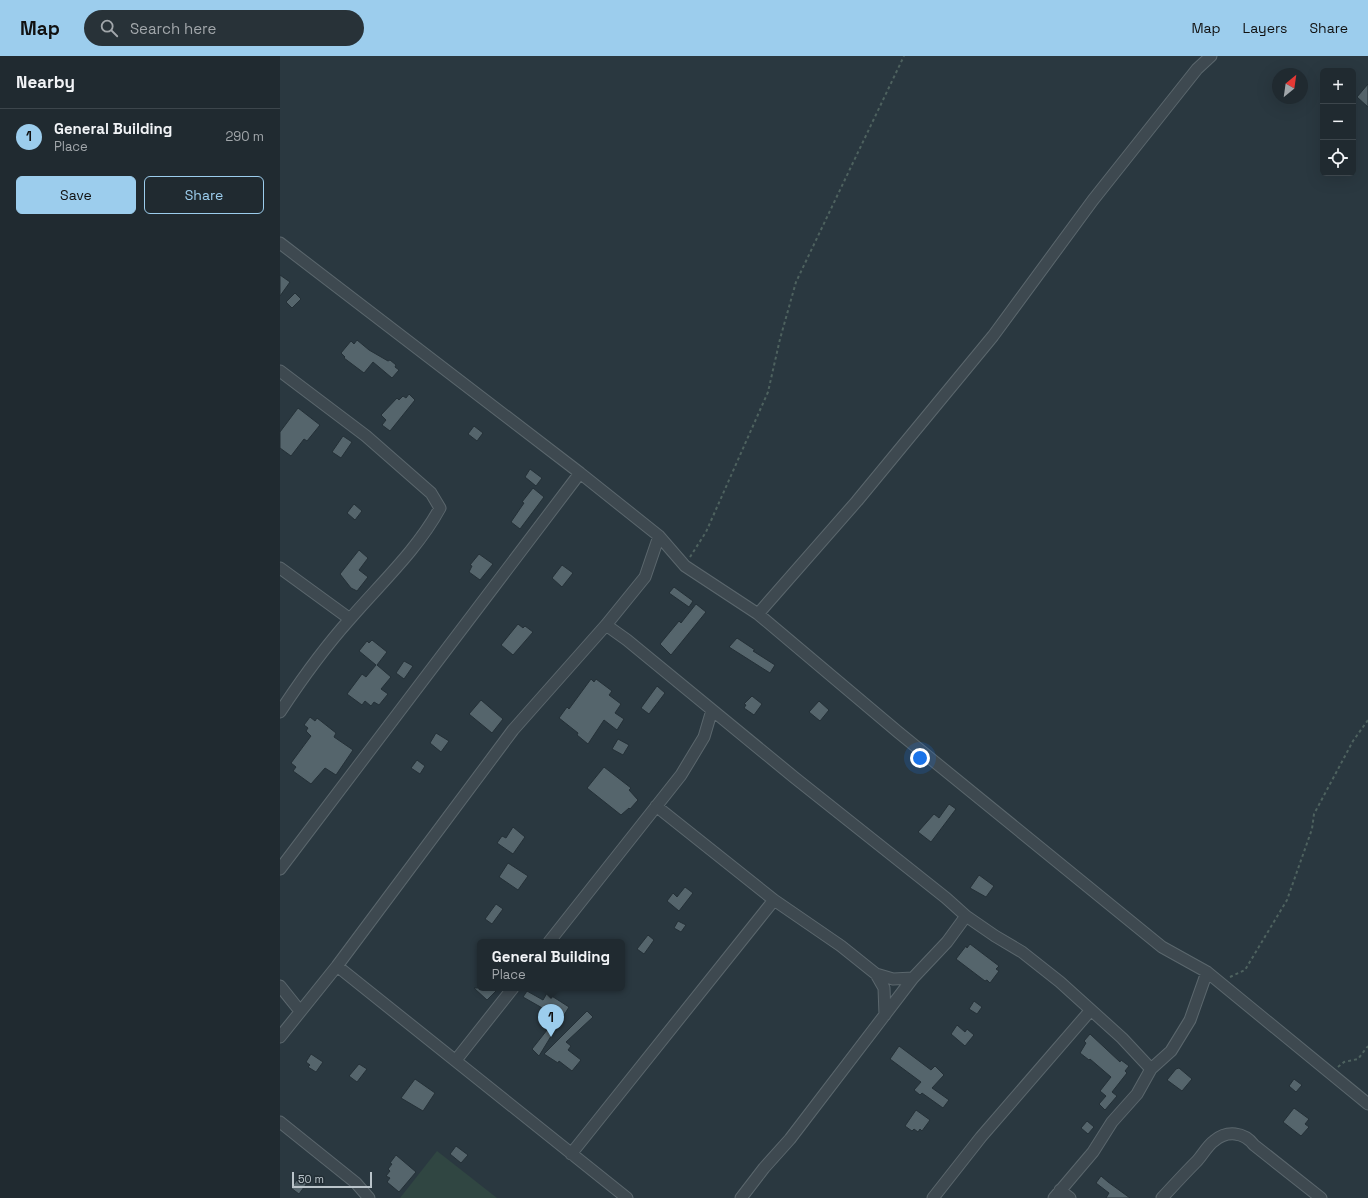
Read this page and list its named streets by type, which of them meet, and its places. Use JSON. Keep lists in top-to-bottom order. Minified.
{"scale_bar":"50 m","north":"top right","page":{"header":"Map","search":"Search here","nav":["Map","Layers","Share"],"heading":"Nearby","map_buttons":["+","−"],"list":[{"mark":"1","name":"General Building","note":"Place","value":"290 m"}],"buttons":["Save","Share"],"popup":["General Building","Place"],"pins":"1","scale":"50 m"}}
